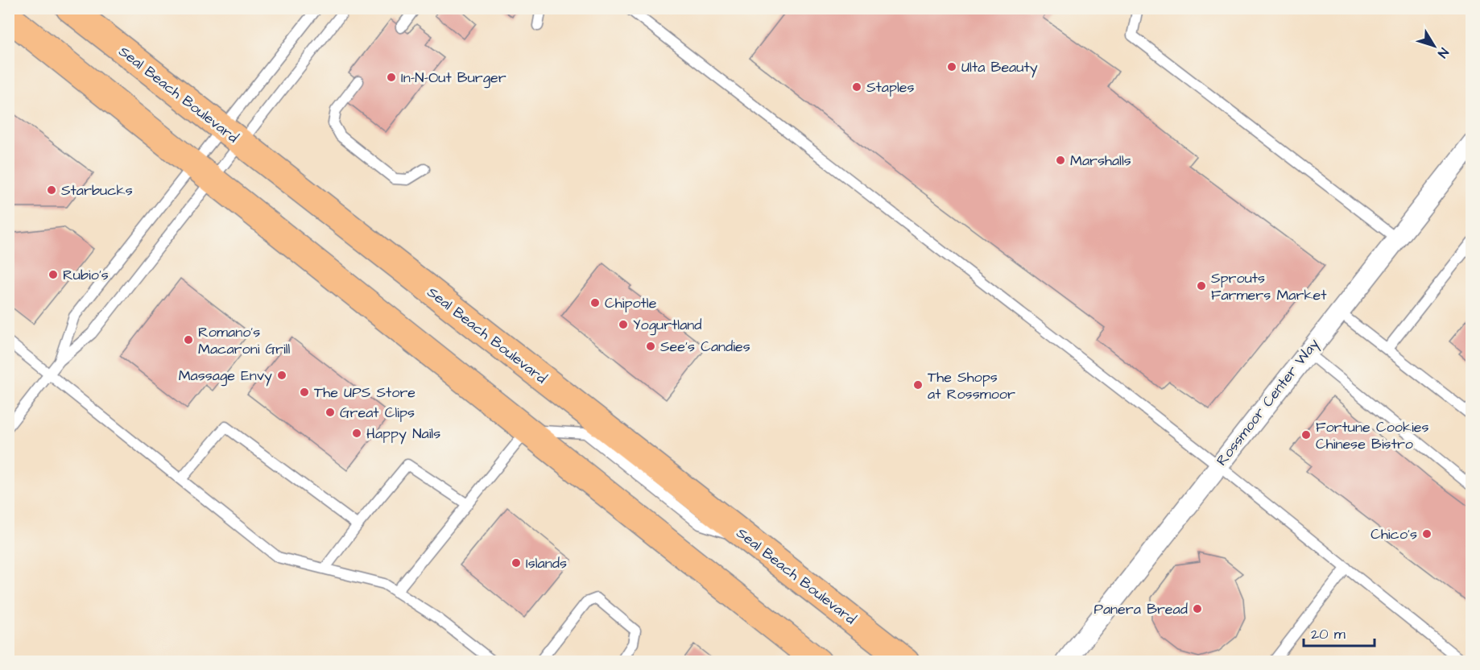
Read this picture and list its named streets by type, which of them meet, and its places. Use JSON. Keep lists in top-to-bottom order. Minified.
{"streets":{"main road":["Seal Beach Boulevard"],"street":["Rossmoor Center Way"]},"places":["Ulta Beauty","In-N-Out Burger","Staples","Marshalls","Starbucks","Rubio's","Sprouts Farmers Market","Chipotle","Yogurtland","Romano's Macaroni Grill","See's Candies","Massage Envy","The Shops at Rossmoor","The UPS Store","Great Clips","Happy Nails","Fortune Cookies Chinese Bistro","Chico's","Islands","Panera Bread"],"scale_bar":"20 m","north":"bottom right"}
